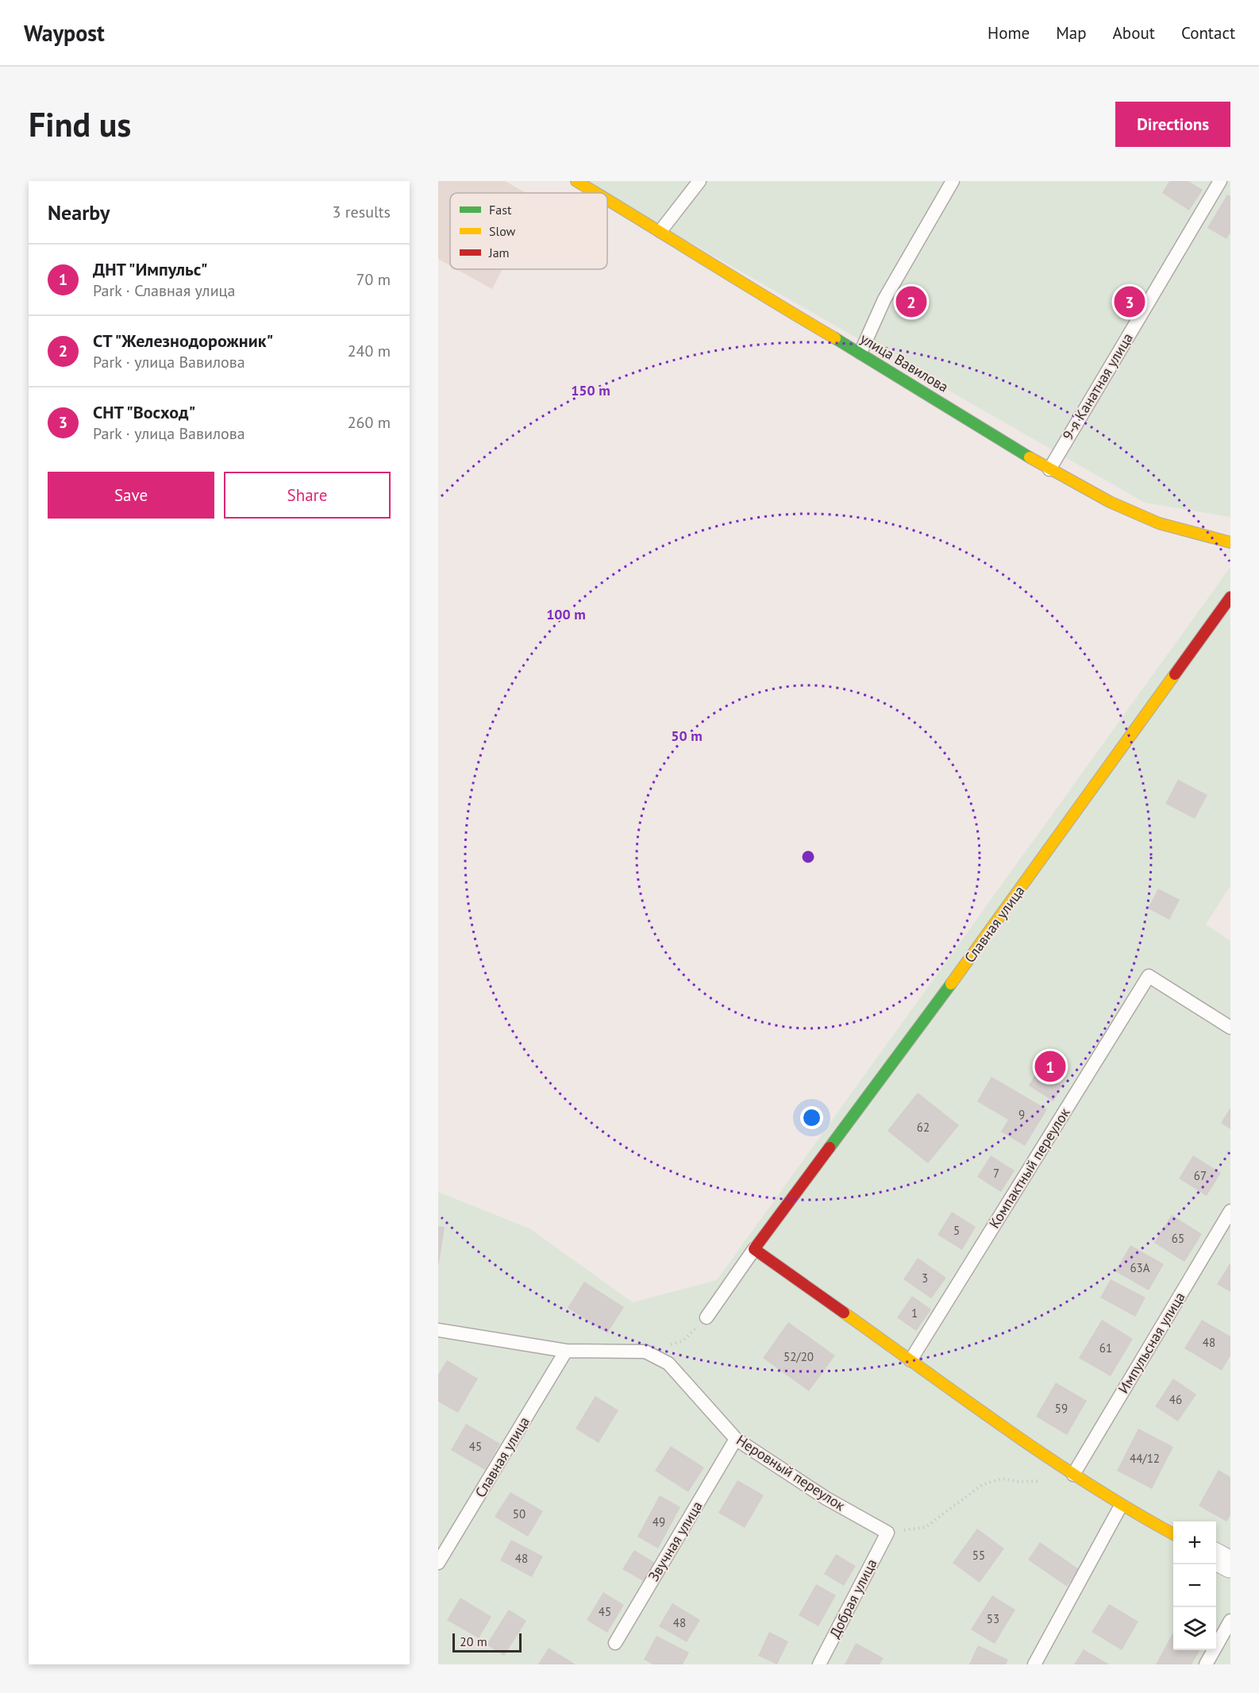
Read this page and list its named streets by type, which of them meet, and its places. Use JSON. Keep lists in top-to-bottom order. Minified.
{"streets":{"street":["улица Вавилова","Славная улица"],"lane":["9-я Канатная улица","Компактный переулок","Импульсная улица","Неровный переулок","Звучная улица","Добрая улица"]},"crossings":[["улица Вавилова","9-я Канатная улица"],["Славная улица","Неровный переулок"],["Неровный переулок","Звучная улица"],["Неровный переулок","Добрая улица"]],"house_numbers":["9","62","7","67","5","65","63А","3","1","48","61","52/20","46","59","45","44/12","50","49","55","48","45","53","48"],"legend":["Fast","Slow","Jam"],"scale_bar":"20 m","page":{"header":"Waypost","nav":["Home","Map","About","Contact"],"buttons":["Directions",["Save","Share"]],"title":"Find us","heading":["Nearby","3 results"],"list":[{"mark":"1","name":"ДНТ \"Импульс\"","note":"Park · Славная улица","value":"70 m"},{"mark":"2","name":"СТ \"Железнодорожник\"","note":"Park · улица Вавилова","value":"240 m"},{"mark":"3","name":"СНТ \"Восход\"","note":"Park · улица Вавилова","value":"260 m"}],"pins":["2","3","1"],"map_buttons":["+","−"],"scale":"20 m"},"rings":["150 m","100 m","50 m"]}
